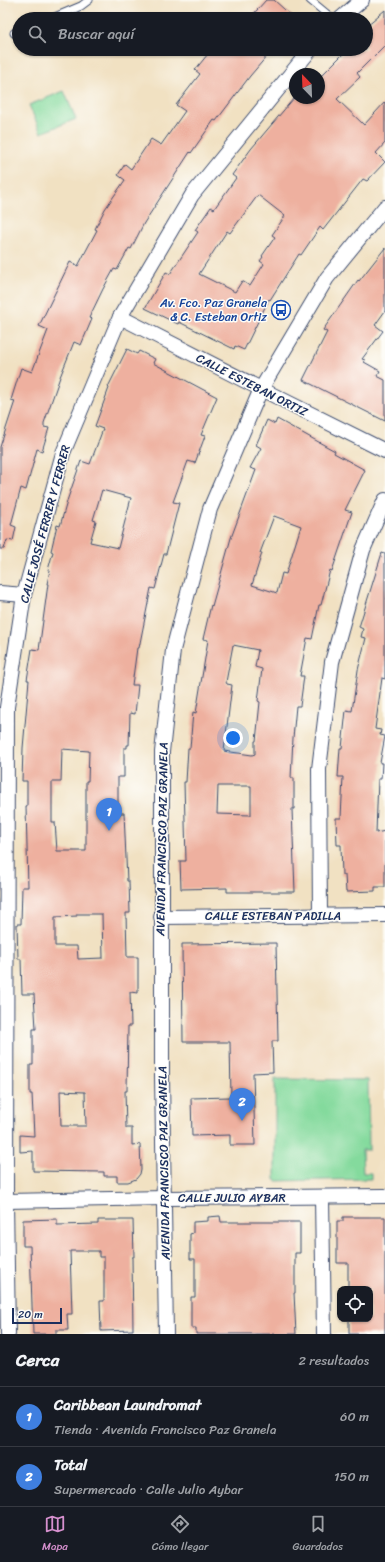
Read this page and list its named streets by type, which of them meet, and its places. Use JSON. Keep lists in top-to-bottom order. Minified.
{"streets":{"street":["CALLE ESTEBAN ORTIZ","CALLE JOSÉ FERRER Y FERRER","AVENIDA FRANCISCO PAZ GRANELA","CALLE ESTEBAN PADILLA","CALLE JULIO AYBAR"]},"crossings":[["CALLE ESTEBAN ORTIZ","CALLE JOSÉ FERRER Y FERRER"],["CALLE ESTEBAN ORTIZ","AVENIDA FRANCISCO PAZ GRANELA"],["CALLE JOSÉ FERRER Y FERRER","CALLE JULIO AYBAR"],["AVENIDA FRANCISCO PAZ GRANELA","CALLE ESTEBAN PADILLA"],["AVENIDA FRANCISCO PAZ GRANELA","CALLE JULIO AYBAR"]],"places":{"bus stop":["Av. Fco. Paz Granela & C. Esteban Ortiz"]},"scale_bar":"20 m","north":"top left","page":{"search":"Buscar aquí","pins":["1","2"],"scale":"20 m","heading":["Cerca","2 resultados"],"list":[{"mark":"1","name":"Caribbean Laundromat","note":"Tienda · Avenida Francisco Paz Granela","value":"60 m"},{"mark":"2","name":"Total","note":"Supermercado · Calle Julio Aybar","value":"150 m"}],"nav":["Mapa","Cómo llegar","Guardados"]}}
